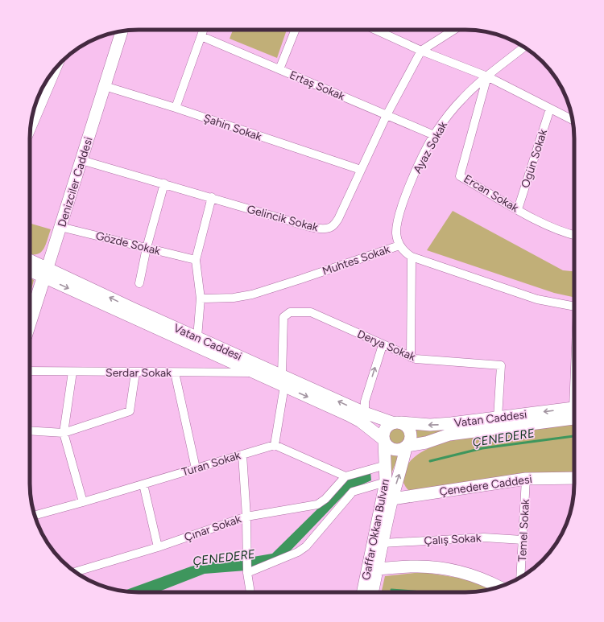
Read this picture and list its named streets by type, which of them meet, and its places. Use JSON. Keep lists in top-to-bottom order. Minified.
{"streets":{"main road":["Denizciler Caddesi","Vatan Caddesi","Çenedere Caddesi","Gaffar Okkan Bulvarı"],"street":["Ertaş Sokak","Şahin Sokak","Ayaz Sokak","Ogün Sokak","Ercan Sokak","Gelincik Sokak","Gözde Sokak","Muhtes Sokak","Derya Sokak","Serdar Sokak","Turan Sokak","Çınar Sokak","Temel Sokak","Çalış Sokak"]},"crossings":[["Ertaş Sokak","Ayaz Sokak"],["Ertaş Sokak","Gelincik Sokak"],["Şahin Sokak","Denizciler Caddesi"],["Şahin Sokak","Gelincik Sokak"],["Ayaz Sokak","Ercan Sokak"],["Ayaz Sokak","Muhtes Sokak"],["Ogün Sokak","Ercan Sokak"],["Denizciler Caddesi","Gelincik Sokak"],["Denizciler Caddesi","Gözde Sokak"],["Denizciler Caddesi","Vatan Caddesi"],["Vatan Caddesi","Derya Sokak"],["Vatan Caddesi","Serdar Sokak"],["Vatan Caddesi","Gaffar Okkan Bulvarı"],["Çenedere Caddesi","Gaffar Okkan Bulvarı"],["Çenedere Caddesi","Temel Sokak"],["Gaffar Okkan Bulvarı","Çalış Sokak"],["Temel Sokak","Çalış Sokak"]],"water":["ÇENEDERE"]}
